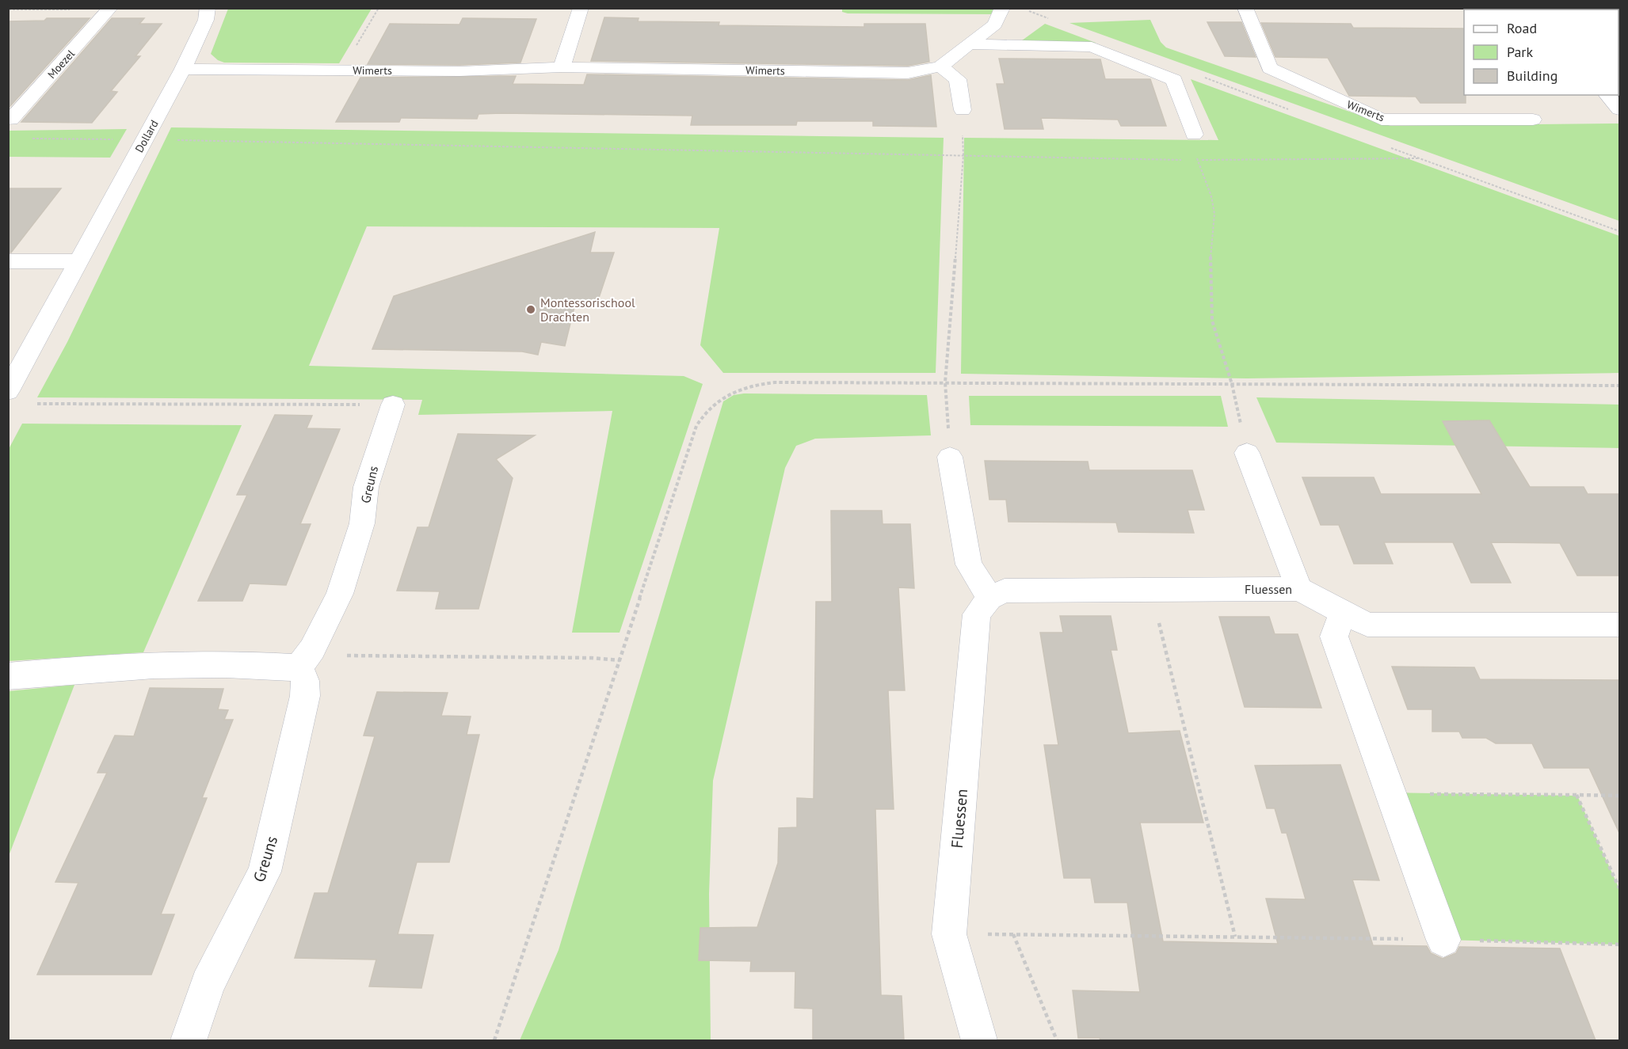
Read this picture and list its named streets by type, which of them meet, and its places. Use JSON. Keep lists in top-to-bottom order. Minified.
{"streets":{"street":["Moezel","Wimerts","Dollard","Greuns","Fluessen"]},"crossings":[["Wimerts","Dollard"]],"places":["Montessorischool Drachten"],"legend":["Road","Park","Building"]}
